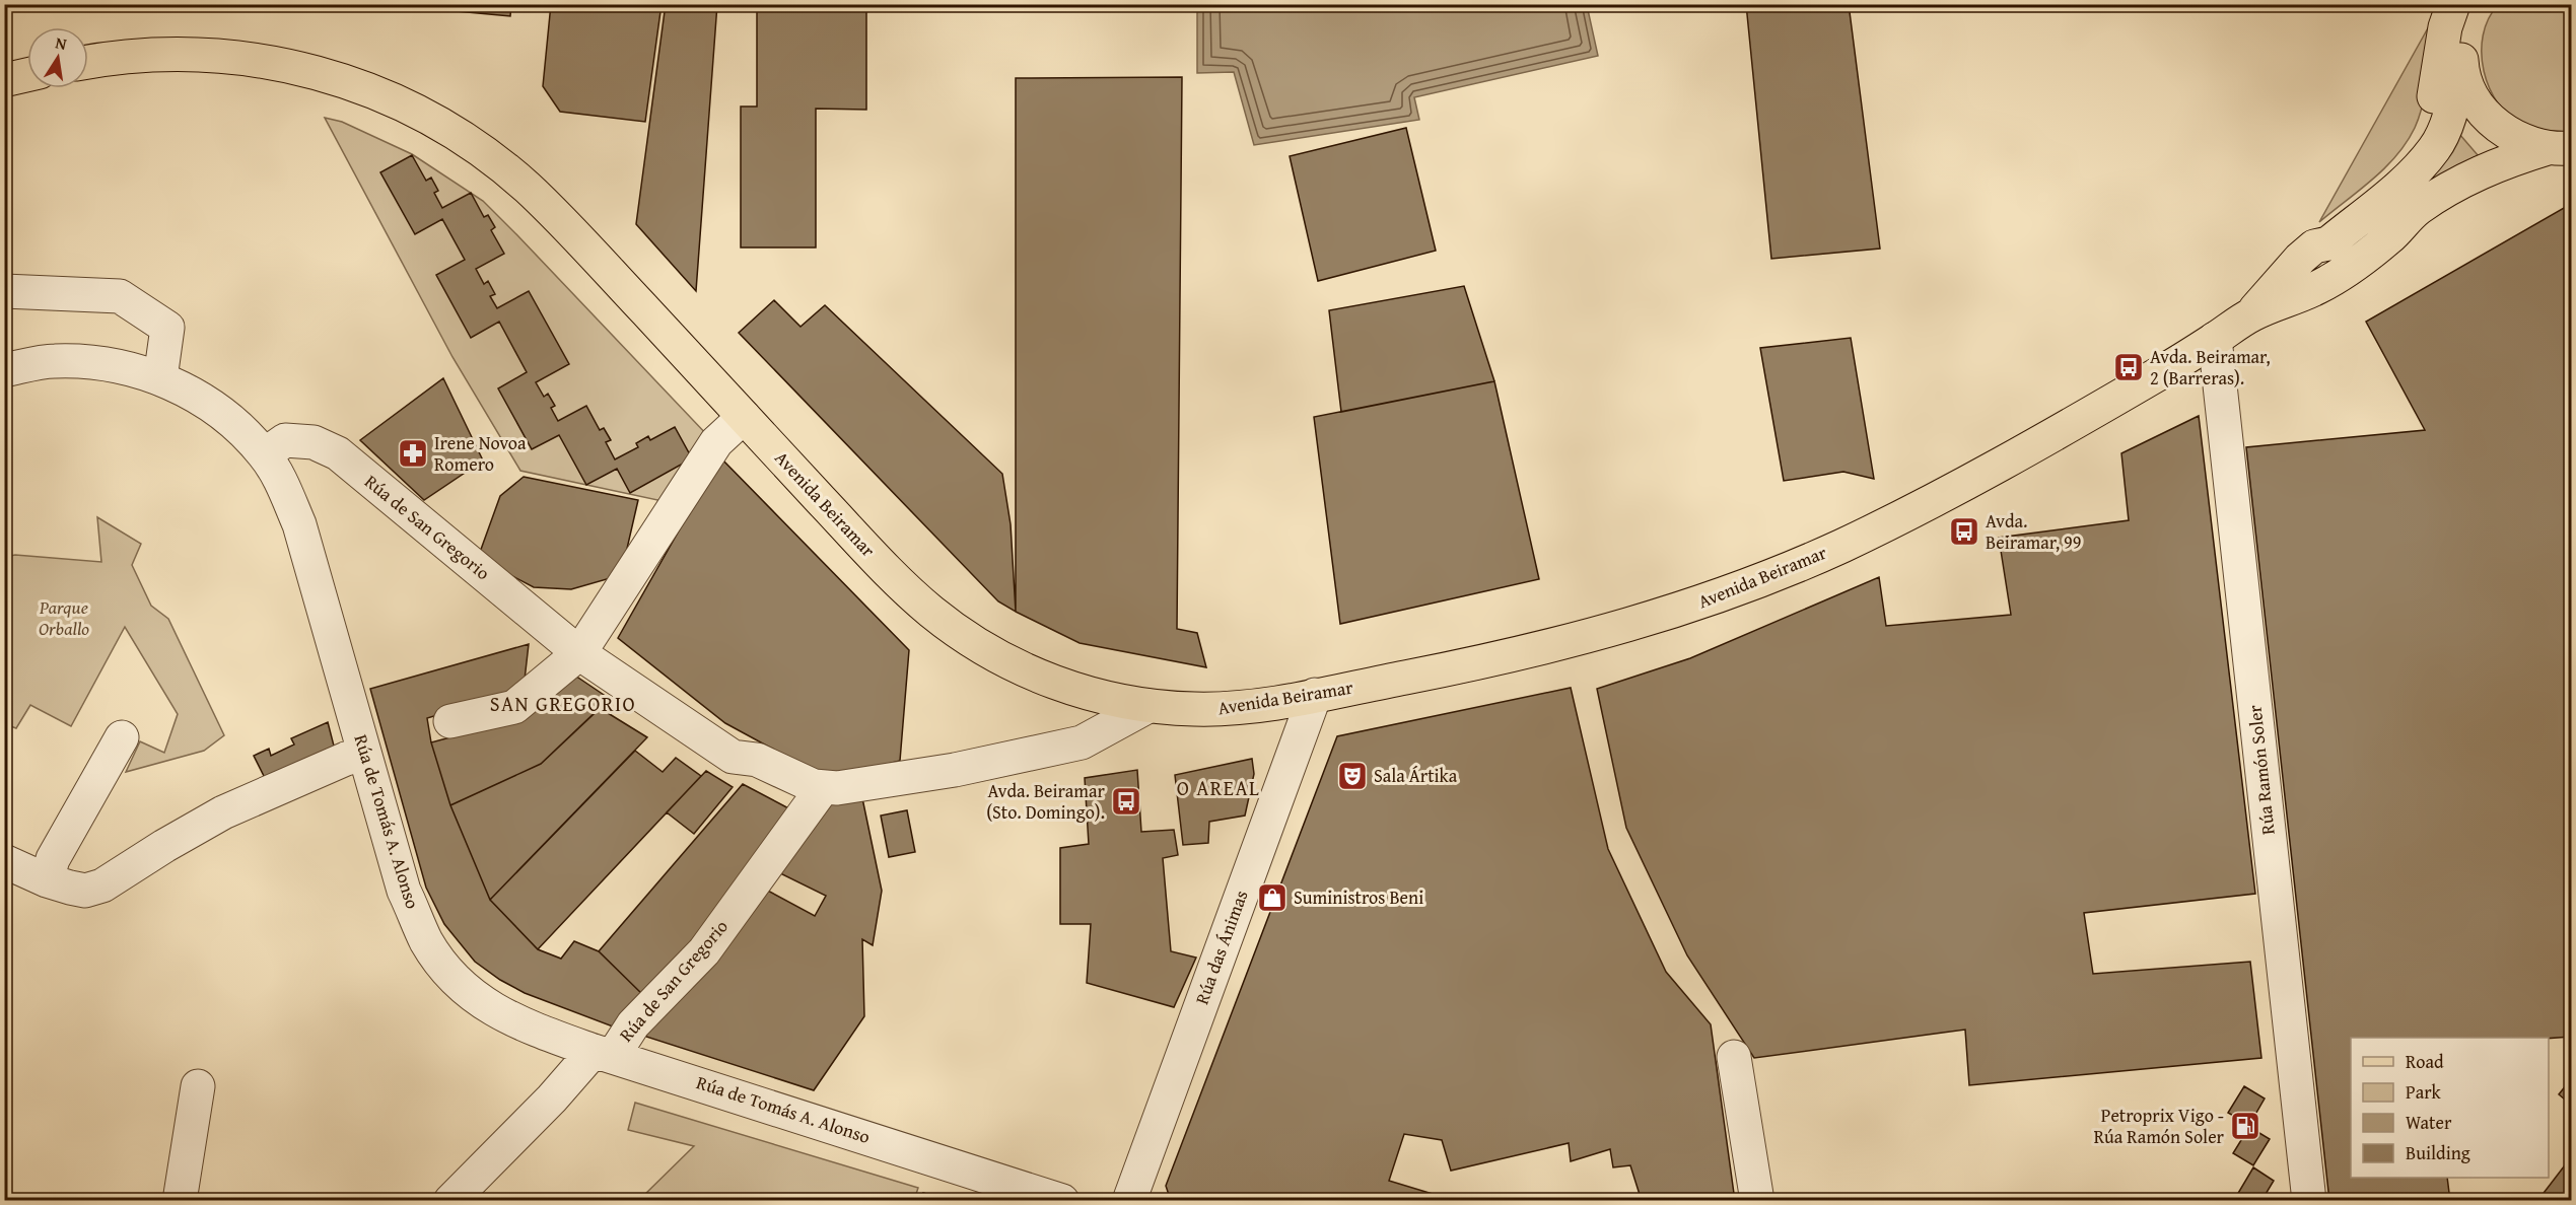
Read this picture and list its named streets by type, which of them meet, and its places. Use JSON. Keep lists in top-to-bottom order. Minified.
{"streets":{"main road":["Avenida Beiramar"],"street":["Rúa de San Gregorio","Rúa Ramón Soler","Rúa de Tomás A. Alonso","Rúa das Ánimas"]},"crossings":[["Avenida Beiramar","Rúa de San Gregorio"],["Avenida Beiramar","Rúa Ramón Soler"],["Avenida Beiramar","Rúa das Ánimas"],["Rúa de San Gregorio","Rúa de Tomás A. Alonso"]],"districts":["SAN GREGORIO","O AREAL"],"parks":["Parque Orballo"],"places":{"bus stop":["Avda. Beiramar, 2 (Barreras).","Avda. Beiramar, 99","Avda. Beiramar (Sto. Domingo)."],"pharmacy":["Irene Novoa Romero"],"theatre":["Sala Ártika"],"shop":["Suministros Beni"],"fuel station":["Petroprix Vigo - Rúa Ramón Soler"]},"legend":["Road","Park","Water","Building"],"north":"top"}
